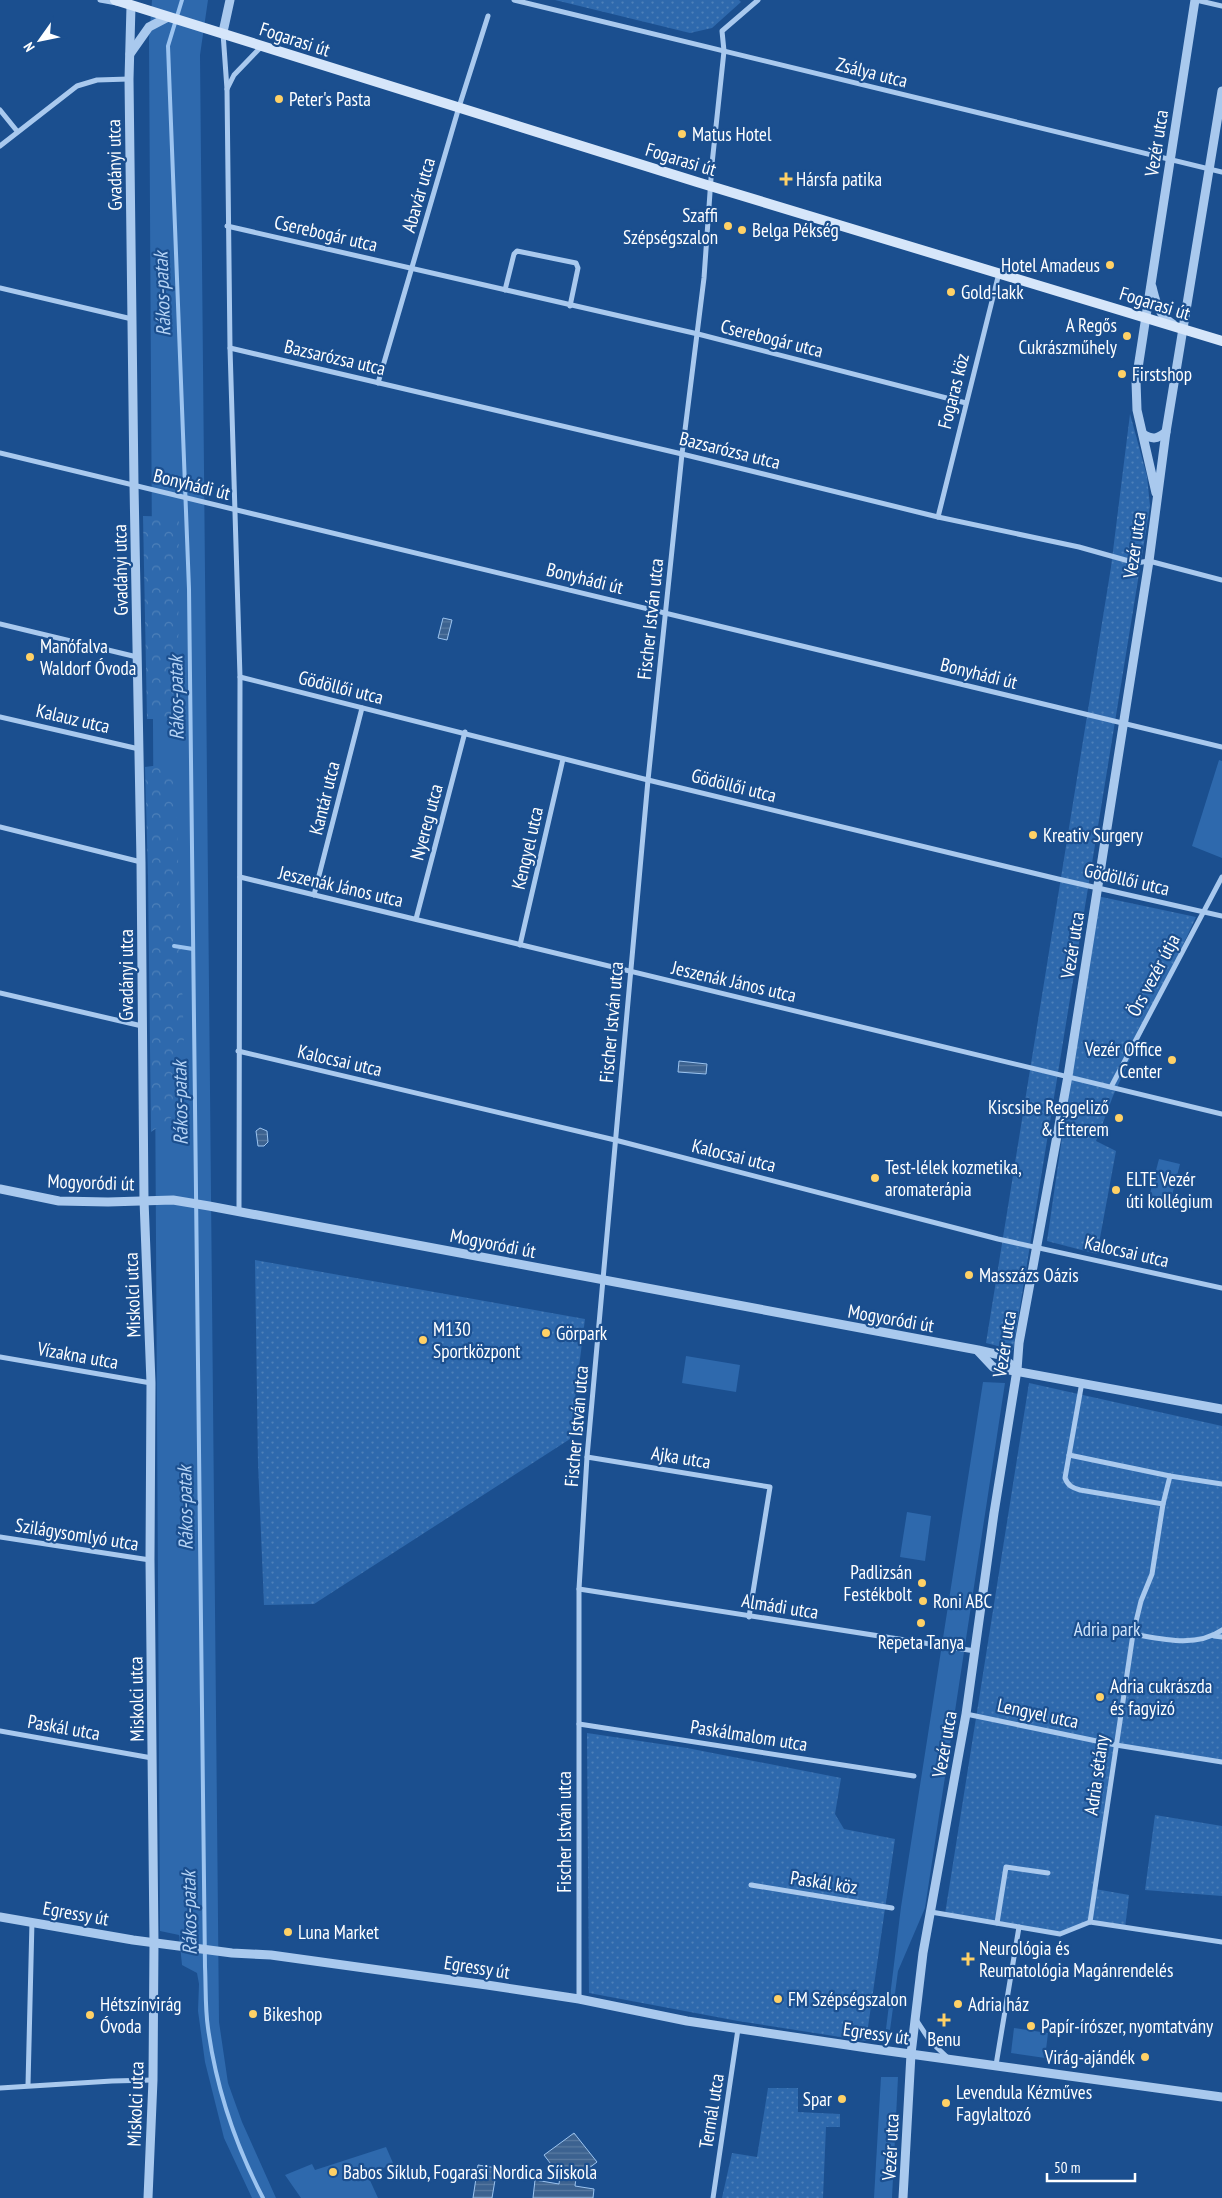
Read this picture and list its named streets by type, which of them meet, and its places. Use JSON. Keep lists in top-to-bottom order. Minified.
{"streets":{"main road":["Fogarasi út"],"street":["Zsálya utca","Vezér utca","Gvadányi utca","Abavár utca","Cserebogár utca","Bazsarózsa utca","Fogaras köz","Bonyhádi út","Fischer István utca","Gödöllői utca","Kalauz utca","Kantár utca","Nyereg utca","Kengyel utca","Jeszenák János utca","Örs vezér útja","Kalocsai utca","Mogyoródi út","Miskolci utca","Vízakna utca","Ajka utca","Szilágysomlyó utca","Almádi utca","Lengyel utca","Paskál utca","Paskálmalom utca","Adria sétány","Paskál köz","Egressy út","Termál utca"]},"crossings":[["Fogarasi út","Vezér utca"],["Fogarasi út","Gvadányi utca"],["Fogarasi út","Abavár utca"],["Fogarasi út","Fogaras köz"],["Fogarasi út","Fischer István utca"],["Zsálya utca","Vezér utca"],["Zsálya utca","Fischer István utca"],["Vezér utca","Bazsarózsa utca"],["Vezér utca","Bonyhádi út"],["Vezér utca","Gödöllői utca"],["Vezér utca","Jeszenák János utca"],["Vezér utca","Kalocsai utca"],["Vezér utca","Mogyoródi út"],["Vezér utca","Almádi utca"],["Vezér utca","Lengyel utca"],["Vezér utca","Egressy út"],["Gvadányi utca","Bonyhádi út"],["Gvadányi utca","Kalauz utca"],["Gvadányi utca","Mogyoródi út"],["Gvadányi utca","Miskolci utca"],["Abavár utca","Cserebogár utca"],["Abavár utca","Bazsarózsa utca"],["Cserebogár utca","Fogaras köz"],["Cserebogár utca","Fischer István utca"],["Bazsarózsa utca","Fogaras köz"],["Bazsarózsa utca","Fischer István utca"],["Bonyhádi út","Fischer István utca"],["Fischer István utca","Gödöllői utca"],["Fischer István utca","Jeszenák János utca"],["Fischer István utca","Kalocsai utca"],["Fischer István utca","Mogyoródi út"],["Fischer István utca","Ajka utca"],["Fischer István utca","Almádi utca"],["Fischer István utca","Paskálmalom utca"],["Fischer István utca","Egressy út"],["Gödöllői utca","Kantár utca"],["Gödöllői utca","Nyereg utca"],["Gödöllői utca","Kengyel utca"],["Gödöllői utca","Örs vezér útja"],["Kantár utca","Jeszenák János utca"],["Nyereg utca","Jeszenák János utca"],["Kengyel utca","Jeszenák János utca"],["Jeszenák János utca","Örs vezér útja"],["Mogyoródi út","Miskolci utca"],["Miskolci utca","Vízakna utca"],["Miskolci utca","Szilágysomlyó utca"],["Miskolci utca","Paskál utca"],["Miskolci utca","Egressy út"],["Ajka utca","Almádi utca"],["Lengyel utca","Adria sétány"],["Egressy út","Termál utca"]],"water":["Rákos-patak"],"parks":["Adria park"],"places":{"other":["Peter's Pasta","Matus Hotel","Szaffi Szépségszalon","Belga Pékség","Hotel Amadeus","Gold-lakk","A Regős Cukrászműhely","Firstshop","Manófalva Waldorf Óvoda","Kreativ Surgery","Vezér Office Center","Kiscsibe Reggeliző & Étterem","Test-lélek kozmetika, aromaterápia","ELTE Vezér úti kollégium","Masszázs Oázis","Görpark","M130 Sportközpont","Padlizsán Festékbolt","Roni ABC","Repeta Tanya","Adria cukrászda és fagyizó","Luna Market","FM Szépségszalon","Adria ház","Bikeshop","Hétszínvirág Óvoda","Papír-írószer, nyomtatvány","Virág-ajándék","Spar","Levendula Kézműves Fagylaltozó","Babos Síklub, Fogarasi Nordica Síiskola"],"health":["Hársfa patika","Neurológia és Reumatológia Magánrendelés","Benu"]},"scale_bar":"50 m","north":"bottom left"}
